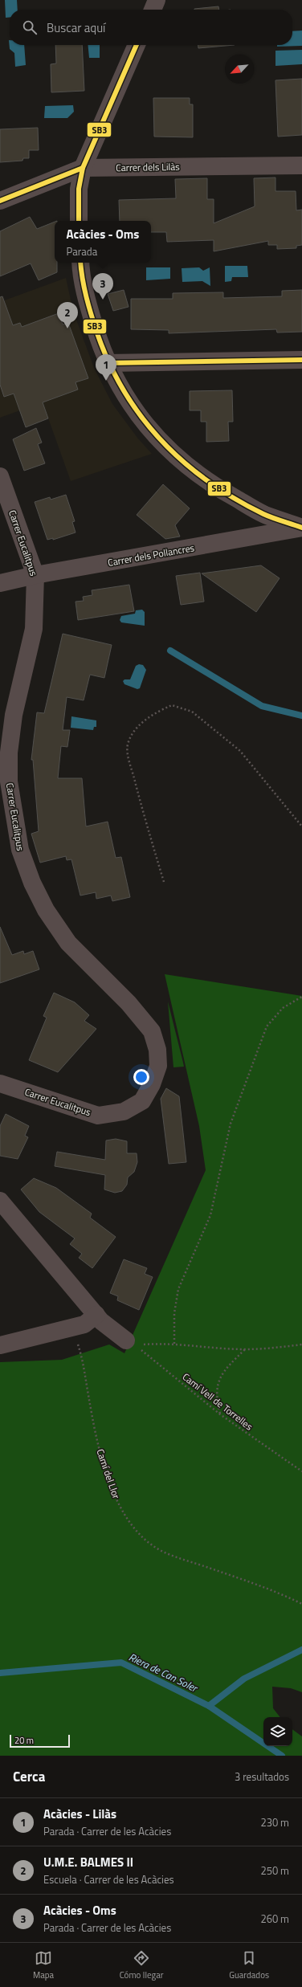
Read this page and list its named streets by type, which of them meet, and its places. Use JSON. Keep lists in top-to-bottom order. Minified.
{"streets":{"street":["Carrer dels Lilàs","Carrer Eucalitpus","Carrer dels Pollancres"],"path":["Camí Vell de Torrelles","Camí del Llor"]},"crossings":[["Carrer Eucalitpus","Carrer dels Pollancres"]],"water":["Riera de Can Soler"],"lines":["transit line SB3"],"scale_bar":"20 m","north":"bottom left","page":{"search":"Buscar aquí","popup":["Acàcies - Oms","Parada"],"pins":["3","2","1"],"scale":"20 m","heading":["Cerca","3 resultados"],"list":[{"mark":"1","name":"Acàcies - Lilàs","note":"Parada · Carrer de les Acàcies","value":"230 m"},{"mark":"2","name":"U.M.E. BALMES II","note":"Escuela · Carrer de les Acàcies","value":"250 m"},{"mark":"3","name":"Acàcies - Oms","note":"Parada · Carrer de les Acàcies","value":"260 m"}],"nav":["Mapa","Cómo llegar","Guardados"]}}
